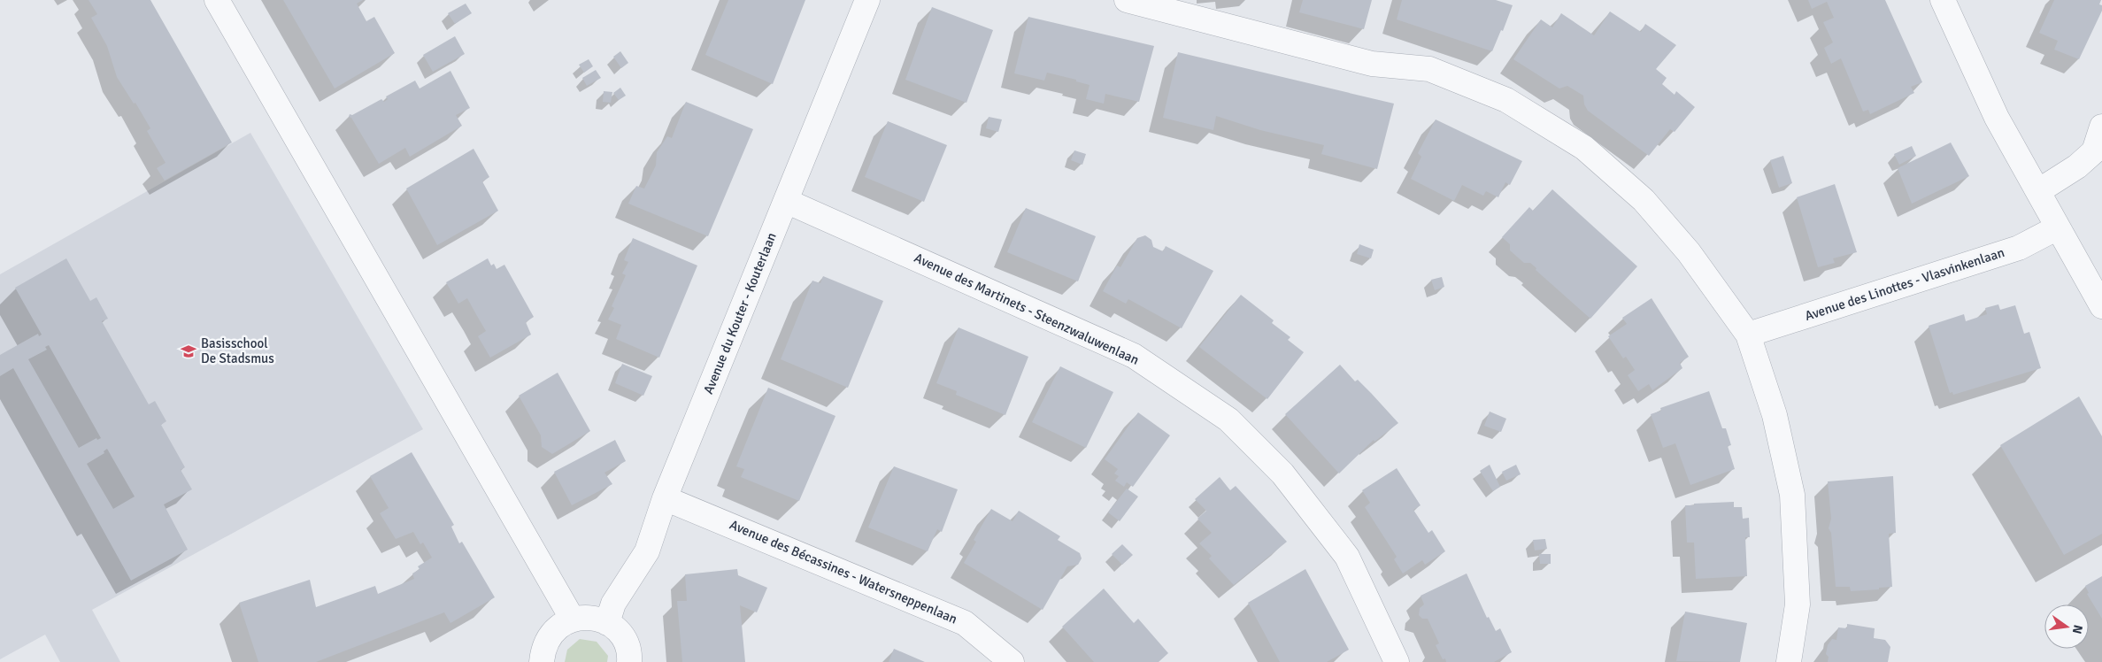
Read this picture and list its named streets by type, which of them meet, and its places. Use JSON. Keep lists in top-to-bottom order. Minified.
{"streets":{"street":["Avenue des Linottes - Vlasvinkenlaan","Avenue des Martinets - Steenzwaluwenlaan","Avenue du Kouter - Kouterlaan","Avenue des Bécassines - Watersneppenlaan"]},"crossings":[["Avenue des Martinets - Steenzwaluwenlaan","Avenue du Kouter - Kouterlaan"],["Avenue du Kouter - Kouterlaan","Avenue des Bécassines - Watersneppenlaan"]],"places":{"school or university":["Basisschool De Stadsmus"]},"north":"right"}
